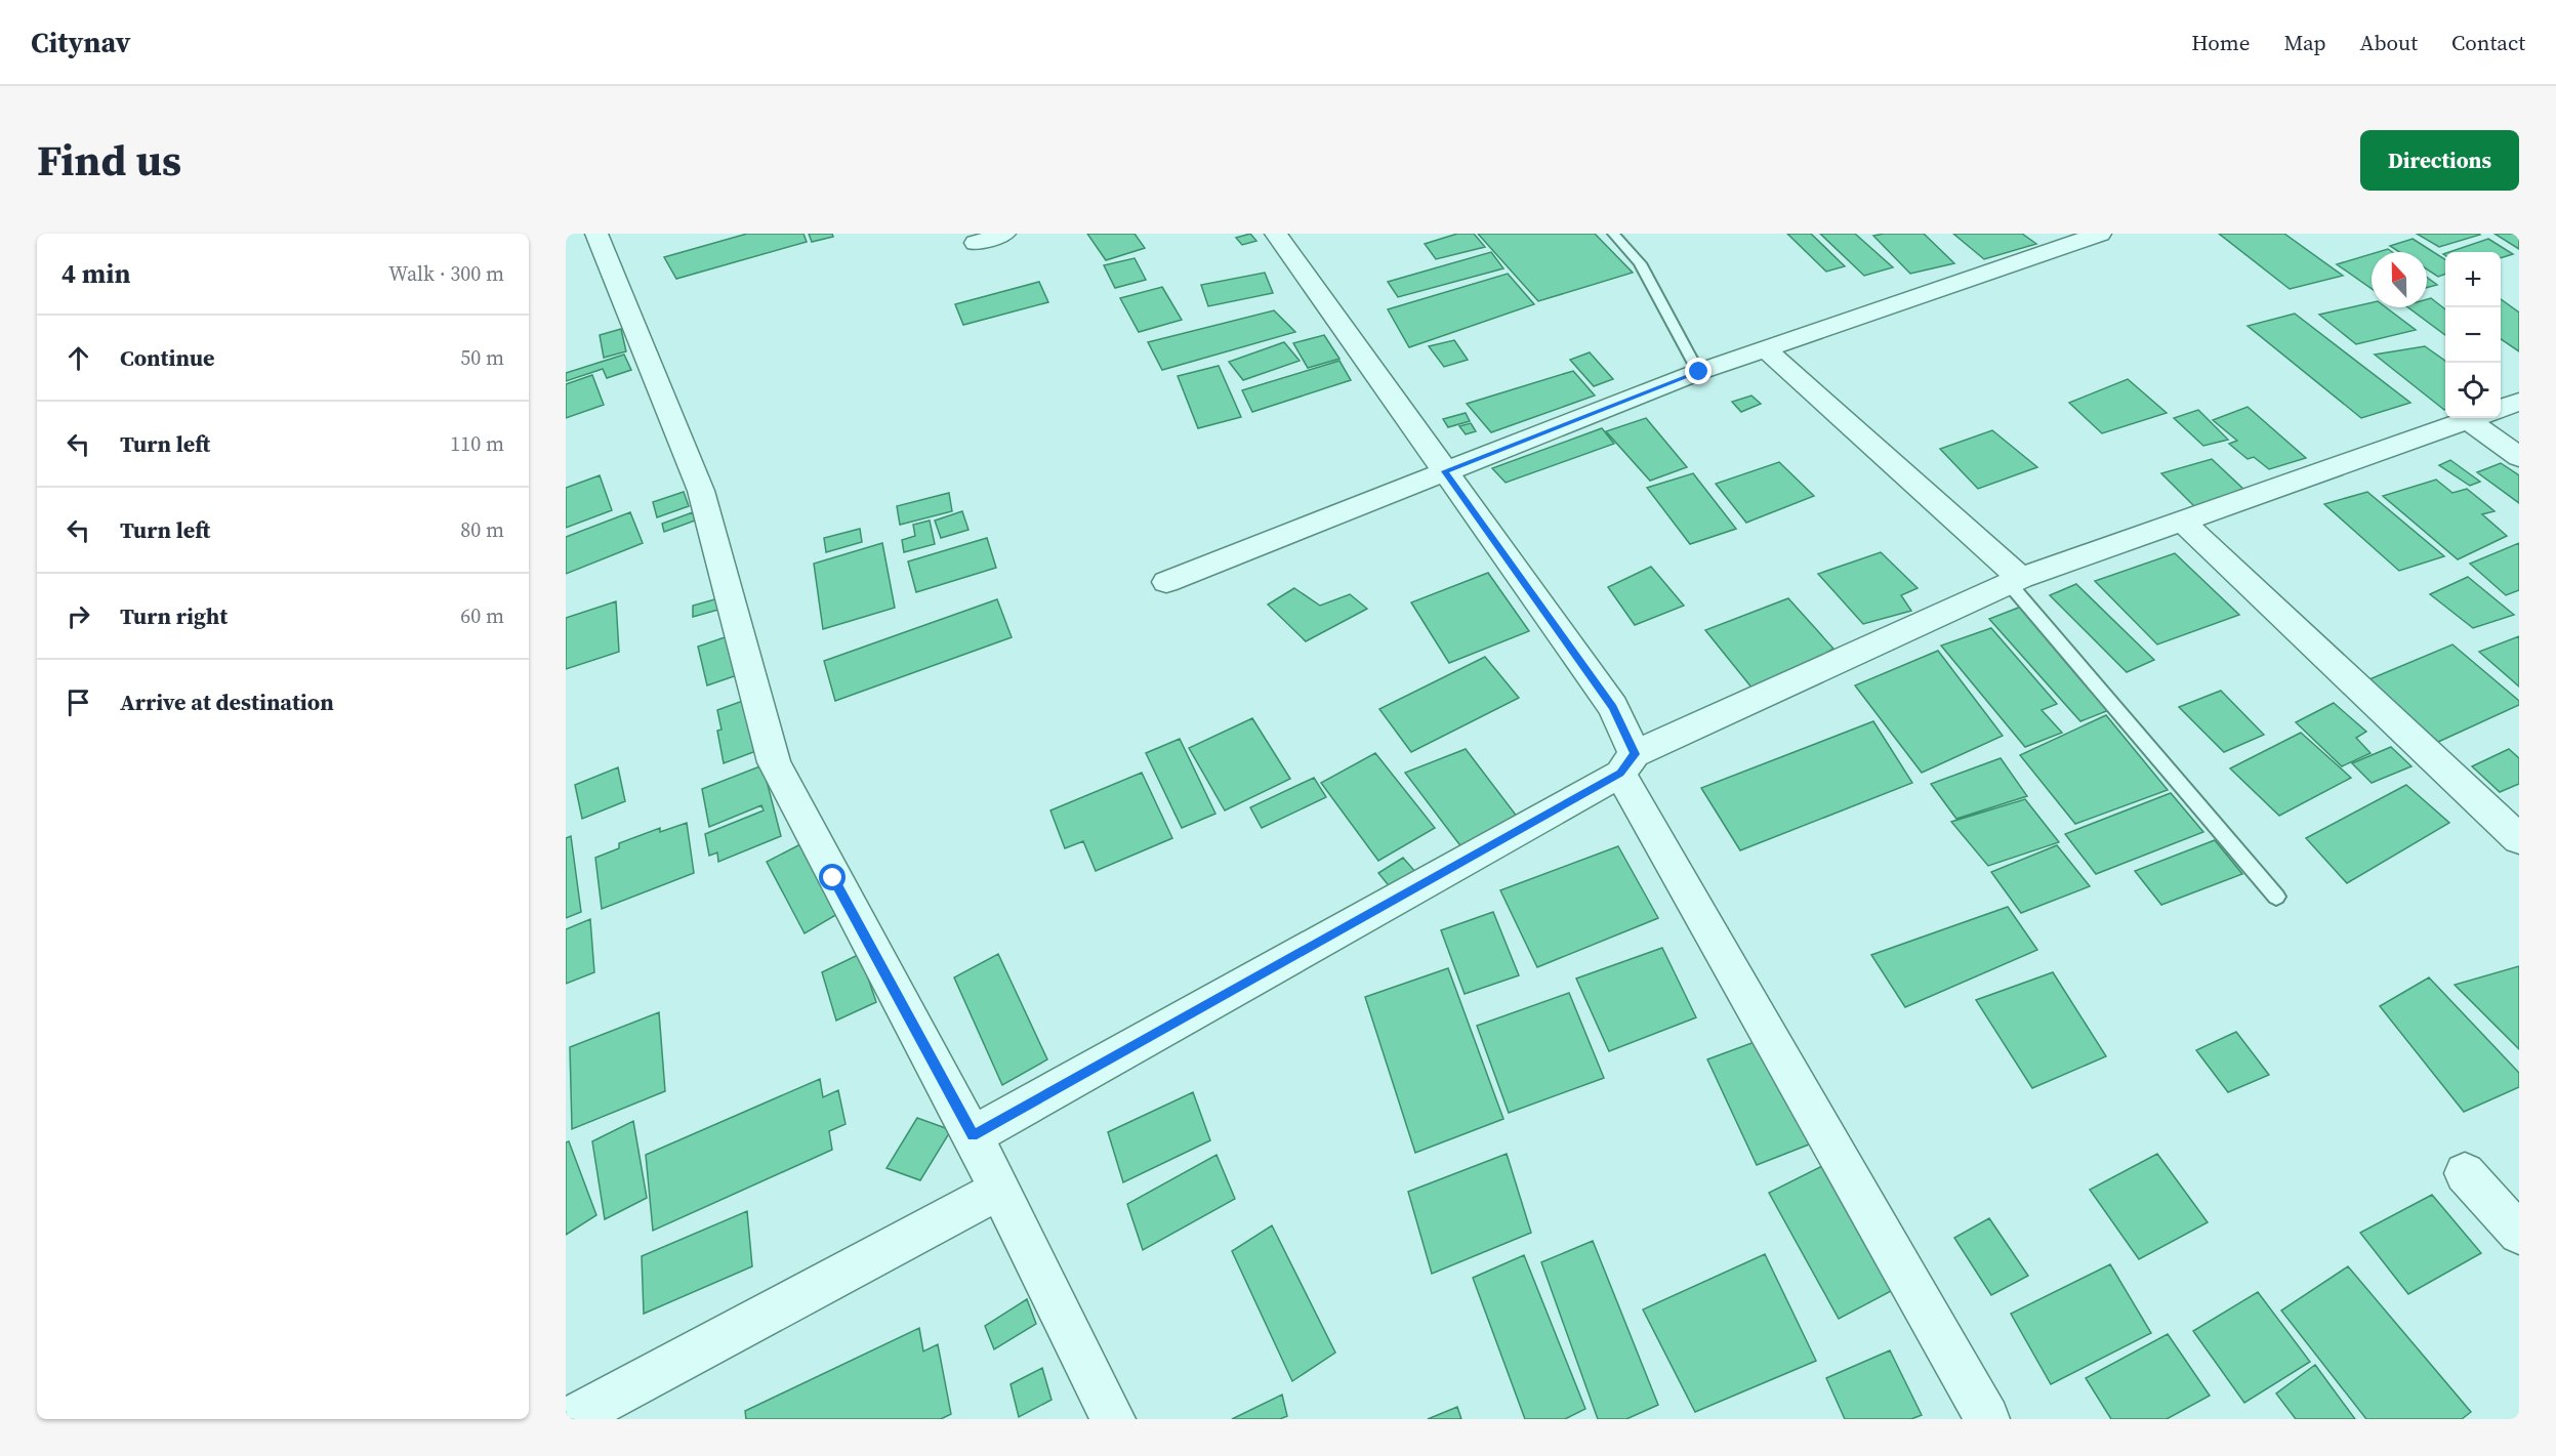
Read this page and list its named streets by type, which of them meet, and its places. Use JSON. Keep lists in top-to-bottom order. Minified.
{"north":"top","page":{"header":"Citynav","nav":["Home","Map","About","Contact"],"title":"Find us","buttons":"Directions","heading":["4 min","Walk · 300 m"],"map_buttons":["+","−"],"list":[["Continue","50 m"],["Turn left","110 m"],["Turn left","80 m"],["Turn right","60 m"],"Arrive at destination"]}}
